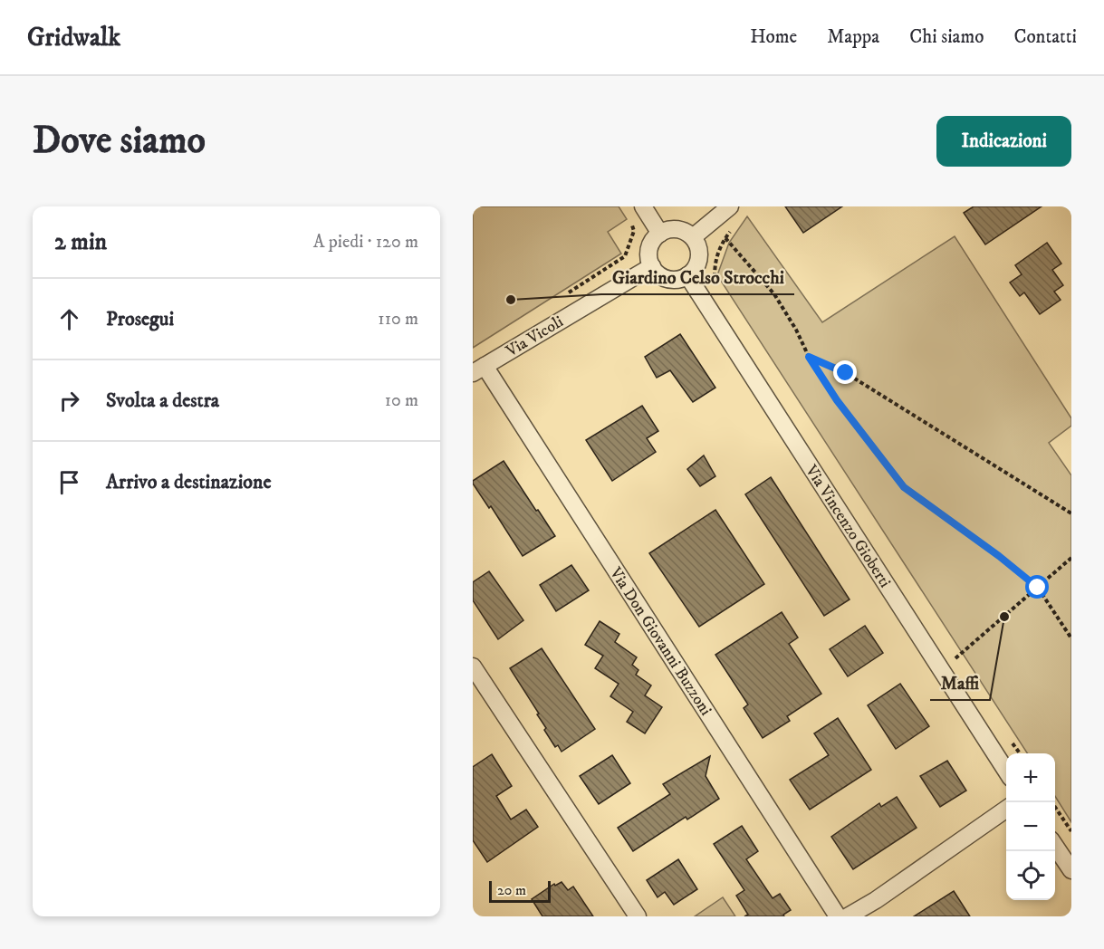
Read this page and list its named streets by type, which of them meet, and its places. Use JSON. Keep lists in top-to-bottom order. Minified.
{"streets":{"street":["Via Vicoli","Via Vincenzo Gioberti","Via Don Giovanni Buzzoni"]},"crossings":[["Via Vicoli","Via Vincenzo Gioberti"],["Via Vicoli","Via Don Giovanni Buzzoni"]],"places":["Giardino Celso Strocchi","Maffi"],"scale_bar":"20 m","page":{"header":"Gridwalk","nav":["Home","Mappa","Chi siamo","Contatti"],"buttons":"Indicazioni","title":"Dove siamo","heading":["2 min","A piedi · 120 m"],"list":[["Prosegui","110 m"],["Svolta a destra","10 m"],"Arrivo a destinazione"],"map_buttons":["+","−"],"scale":"20 m"}}
